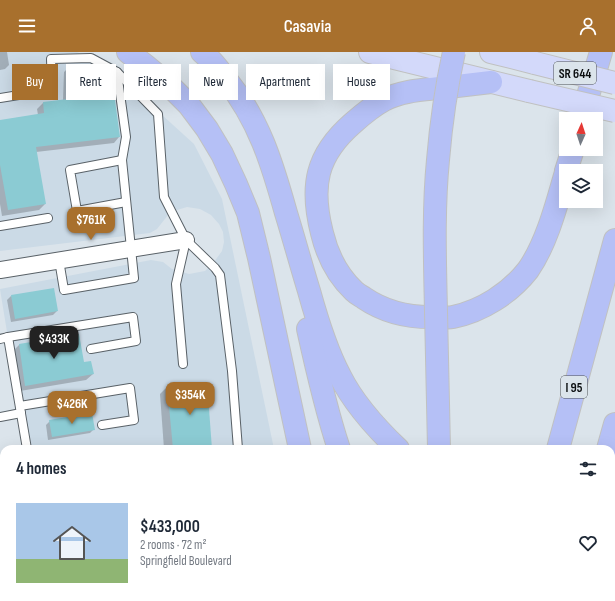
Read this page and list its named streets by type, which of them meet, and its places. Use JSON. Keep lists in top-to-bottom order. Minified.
{"streets":{"highway":["I 95"],"main road":["SR 644"]},"north":"top","page":{"header":"Casavia","chip":["Buy","Rent","Filters","New","Apartment","House"],"price":["$761K","$433K","$354K","$426K"],"heading":"4 homes","list":[{"name":"$433,000","note":"2 rooms · 72 m² · Springfield Boulevard"}]}}
